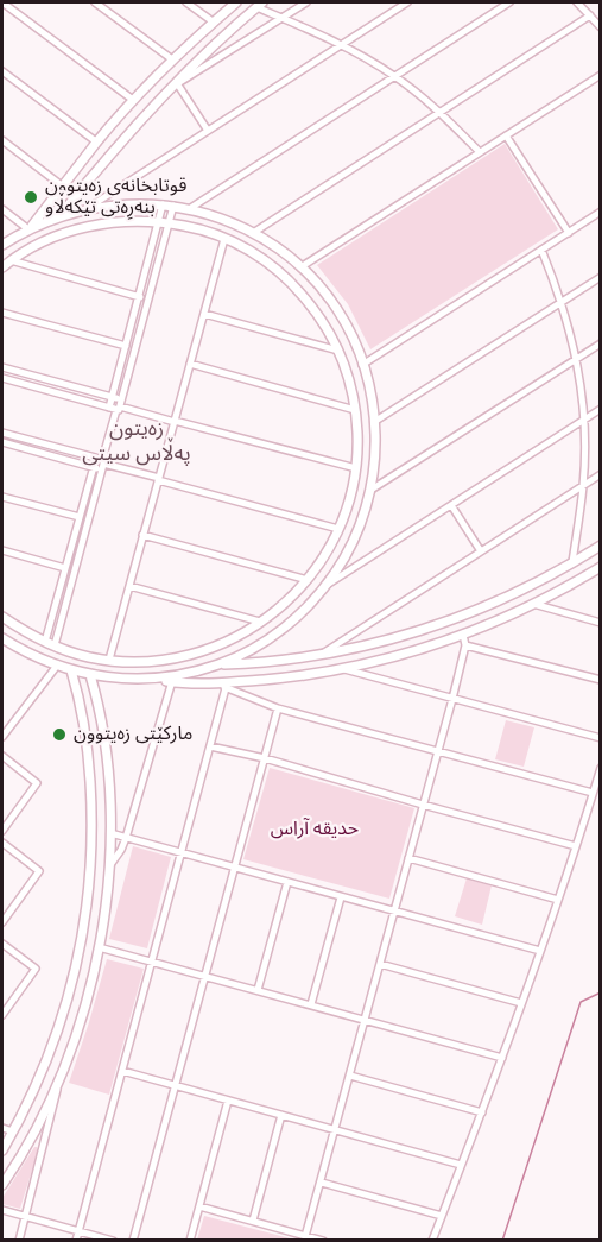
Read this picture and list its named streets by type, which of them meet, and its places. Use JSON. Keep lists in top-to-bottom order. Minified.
{"districts":["زەیتون پەڵاس سیتی"],"parks":["حديقه آراس"],"places":["قوتابخانەی زەیتوون بنەرِەتی تێکەڵاو","مارکێتی زەیتوون"]}
